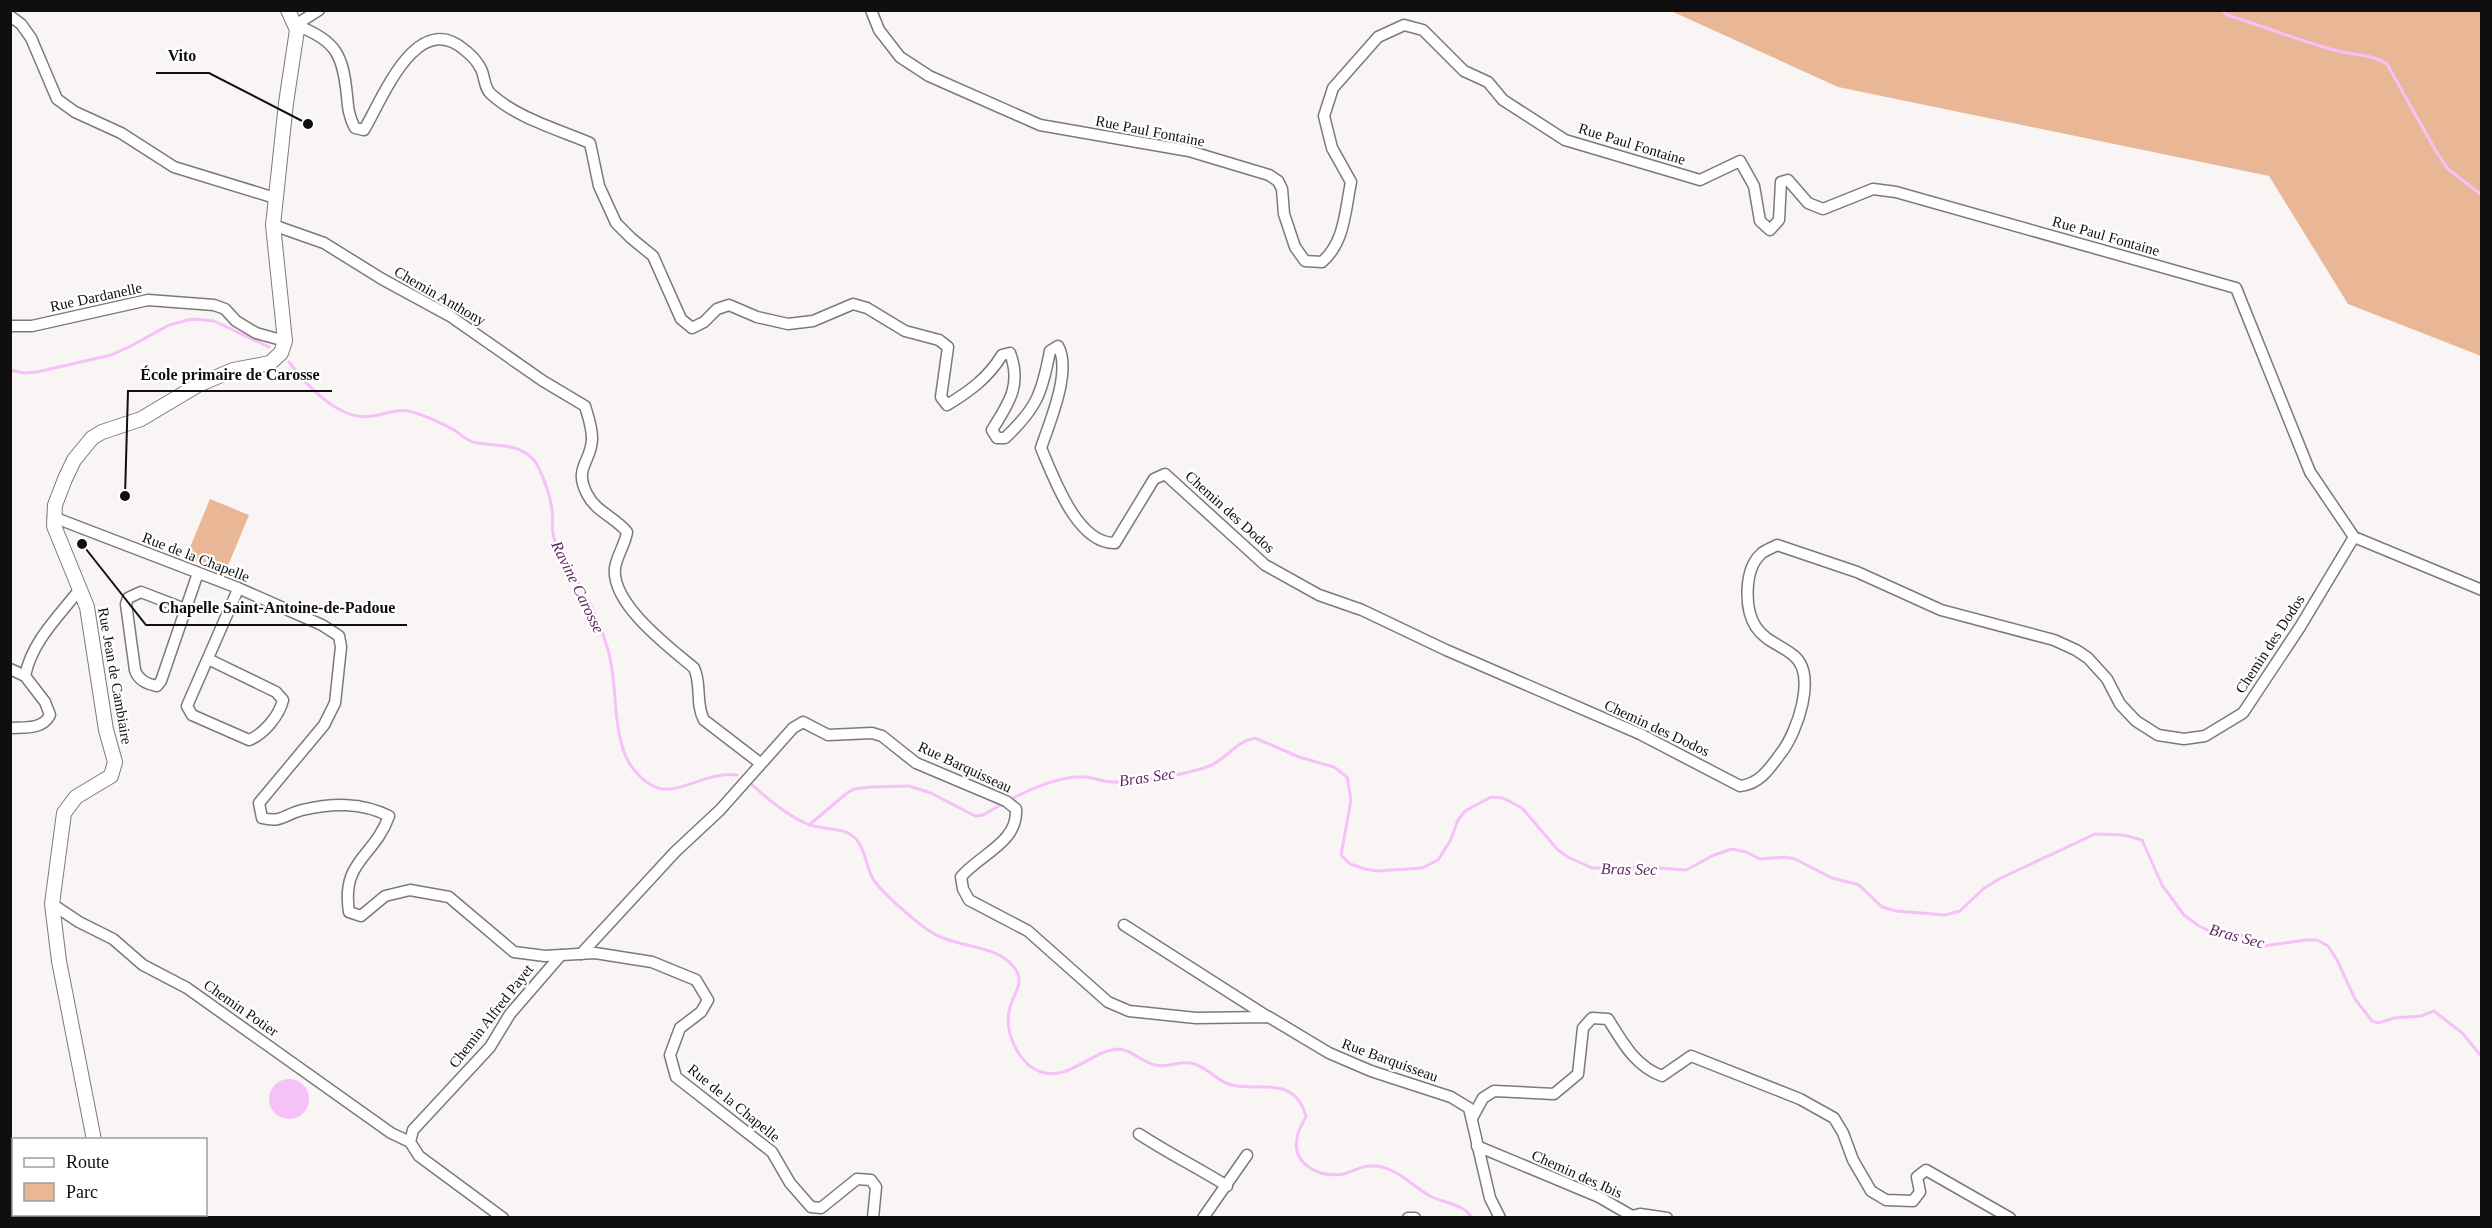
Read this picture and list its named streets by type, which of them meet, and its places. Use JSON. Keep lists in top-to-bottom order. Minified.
{"streets":{"main road":["Rue Jean de Cambiaire"],"street":["Rue Paul Fontaine","Chemin Anthony","Rue Dardanelle","Chemin des Dodos","Rue de la Chapelle","Rue Barquisseau","Chemin Potier","Chemin Alfred Payet","Chemin des Ibis"]},"crossings":[["Rue Paul Fontaine","Chemin des Dodos"],["Chemin Anthony","Rue Barquisseau"],["Rue de la Chapelle","Rue Jean de Cambiaire"],["Rue de la Chapelle","Rue Barquisseau"],["Rue de la Chapelle","Chemin Alfred Payet"],["Rue Jean de Cambiaire","Chemin Potier"],["Chemin Potier","Chemin Alfred Payet"]],"water":["Ravine Carosse","Bras Sec"],"places":["Vito","École primaire de Carosse","Chapelle Saint-Antoine-de-Padoue"],"legend":["Route","Parc"]}
